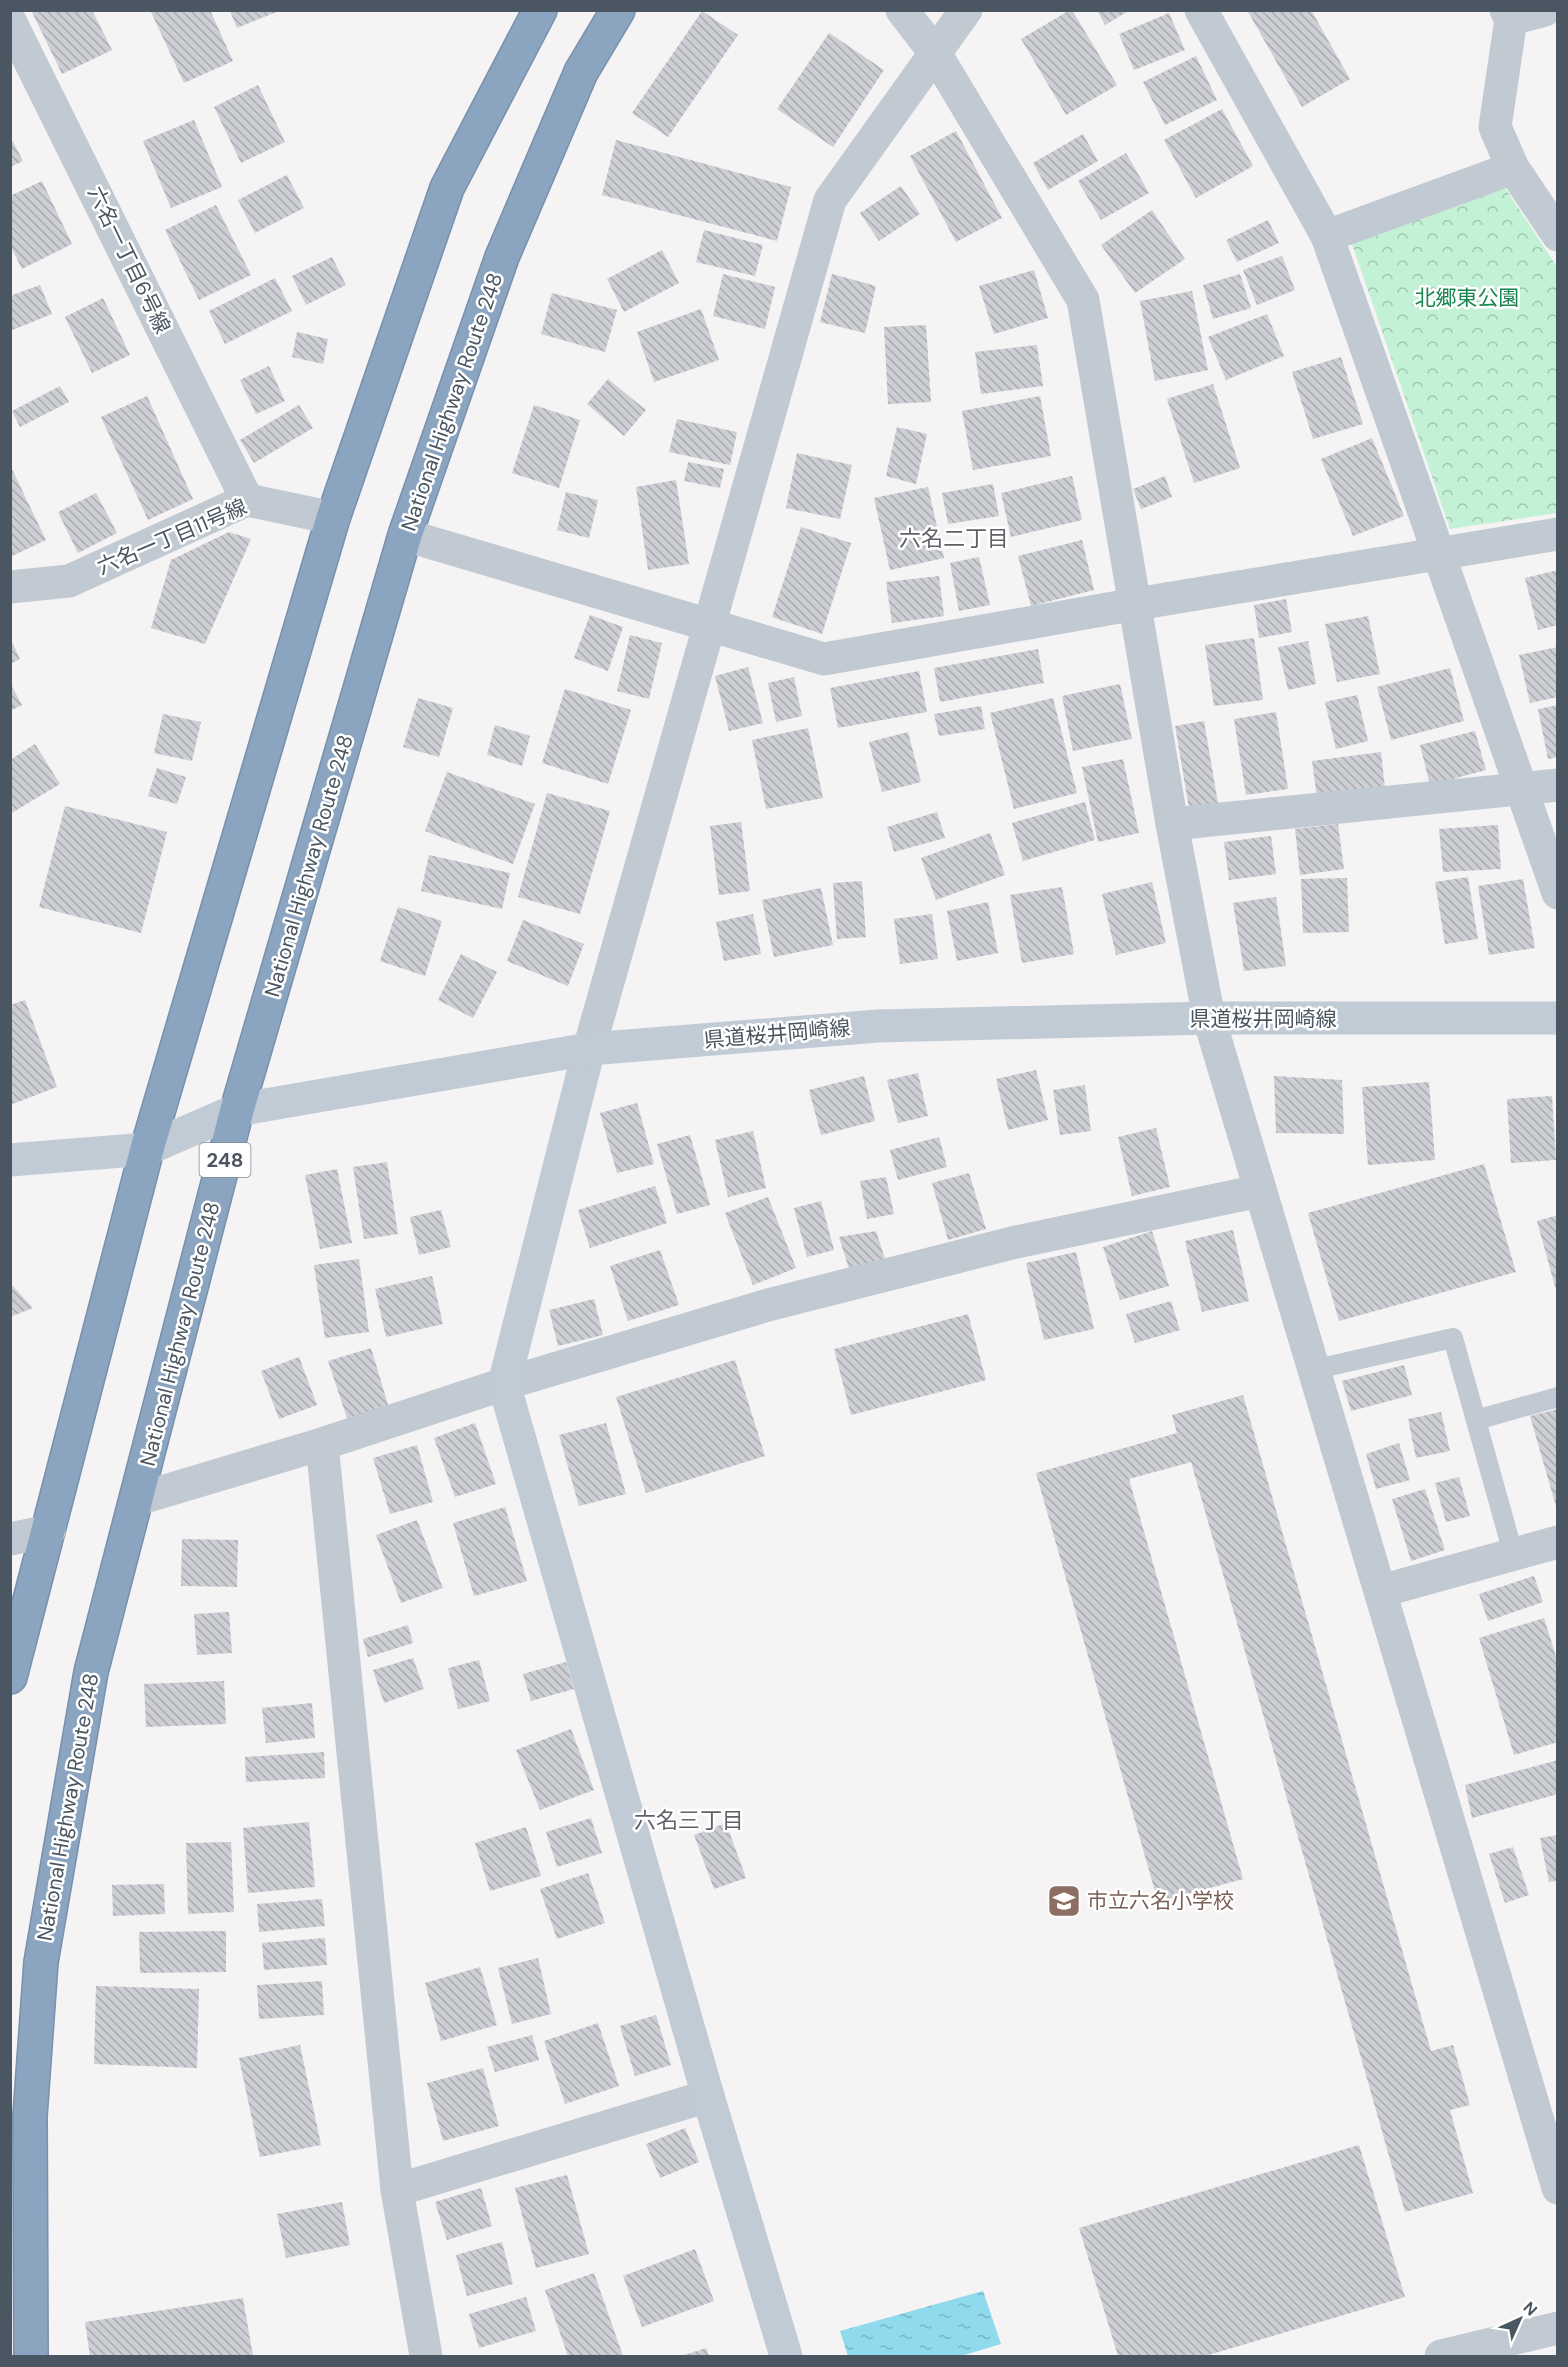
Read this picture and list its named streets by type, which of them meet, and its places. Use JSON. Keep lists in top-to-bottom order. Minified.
{"streets":{"highway":["National Highway Route 248","248"],"main road":["県道桜井岡崎線"],"street":["六名一丁目6号線","六名一丁目11号線"]},"crossings":[["六名一丁目6号線","六名一丁目11号線"],["National Highway Route 248","県道桜井岡崎線"]],"districts":["六名二丁目","六名三丁目"],"parks":["北郷東公園"],"places":{"school or university":["市立六名小学校"]},"north":"top right"}
